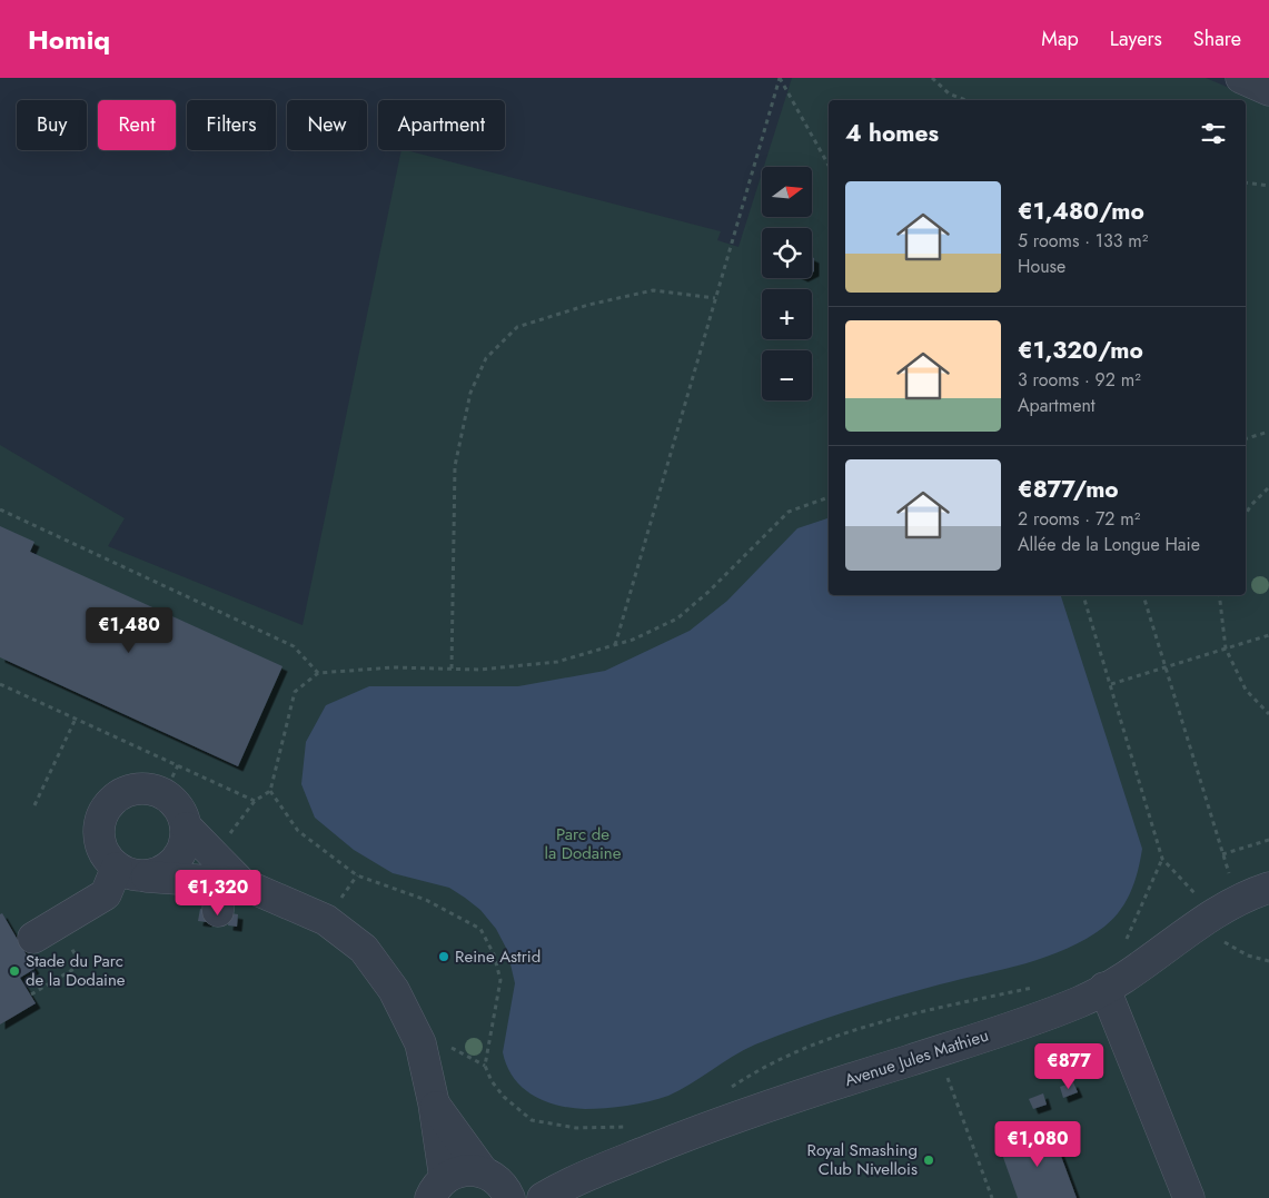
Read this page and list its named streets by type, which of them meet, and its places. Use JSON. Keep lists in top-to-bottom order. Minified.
{"streets":{"street":["Avenue Jules Mathieu"]},"parks":["Parc de la Dodaine"],"places":["Reine Astrid","Stade du Parc de la Dodaine","Royal Smashing Club Nivellois"],"north":"right","page":{"header":"Homiq","nav":["Map","Layers","Share"],"chip":["Buy","Rent","Filters","New","Apartment"],"heading":"4 homes","map_buttons":["+","−"],"list":[{"name":"€1,480/mo","note":"5 rooms · 133 m² · House"},{"name":"€1,320/mo","note":"3 rooms · 92 m² · Apartment"},{"name":"€877/mo","note":"2 rooms · 72 m² · Allée de la Longue Haie"}],"price":["€1,480","€1,320","€877","€1,080"]}}
